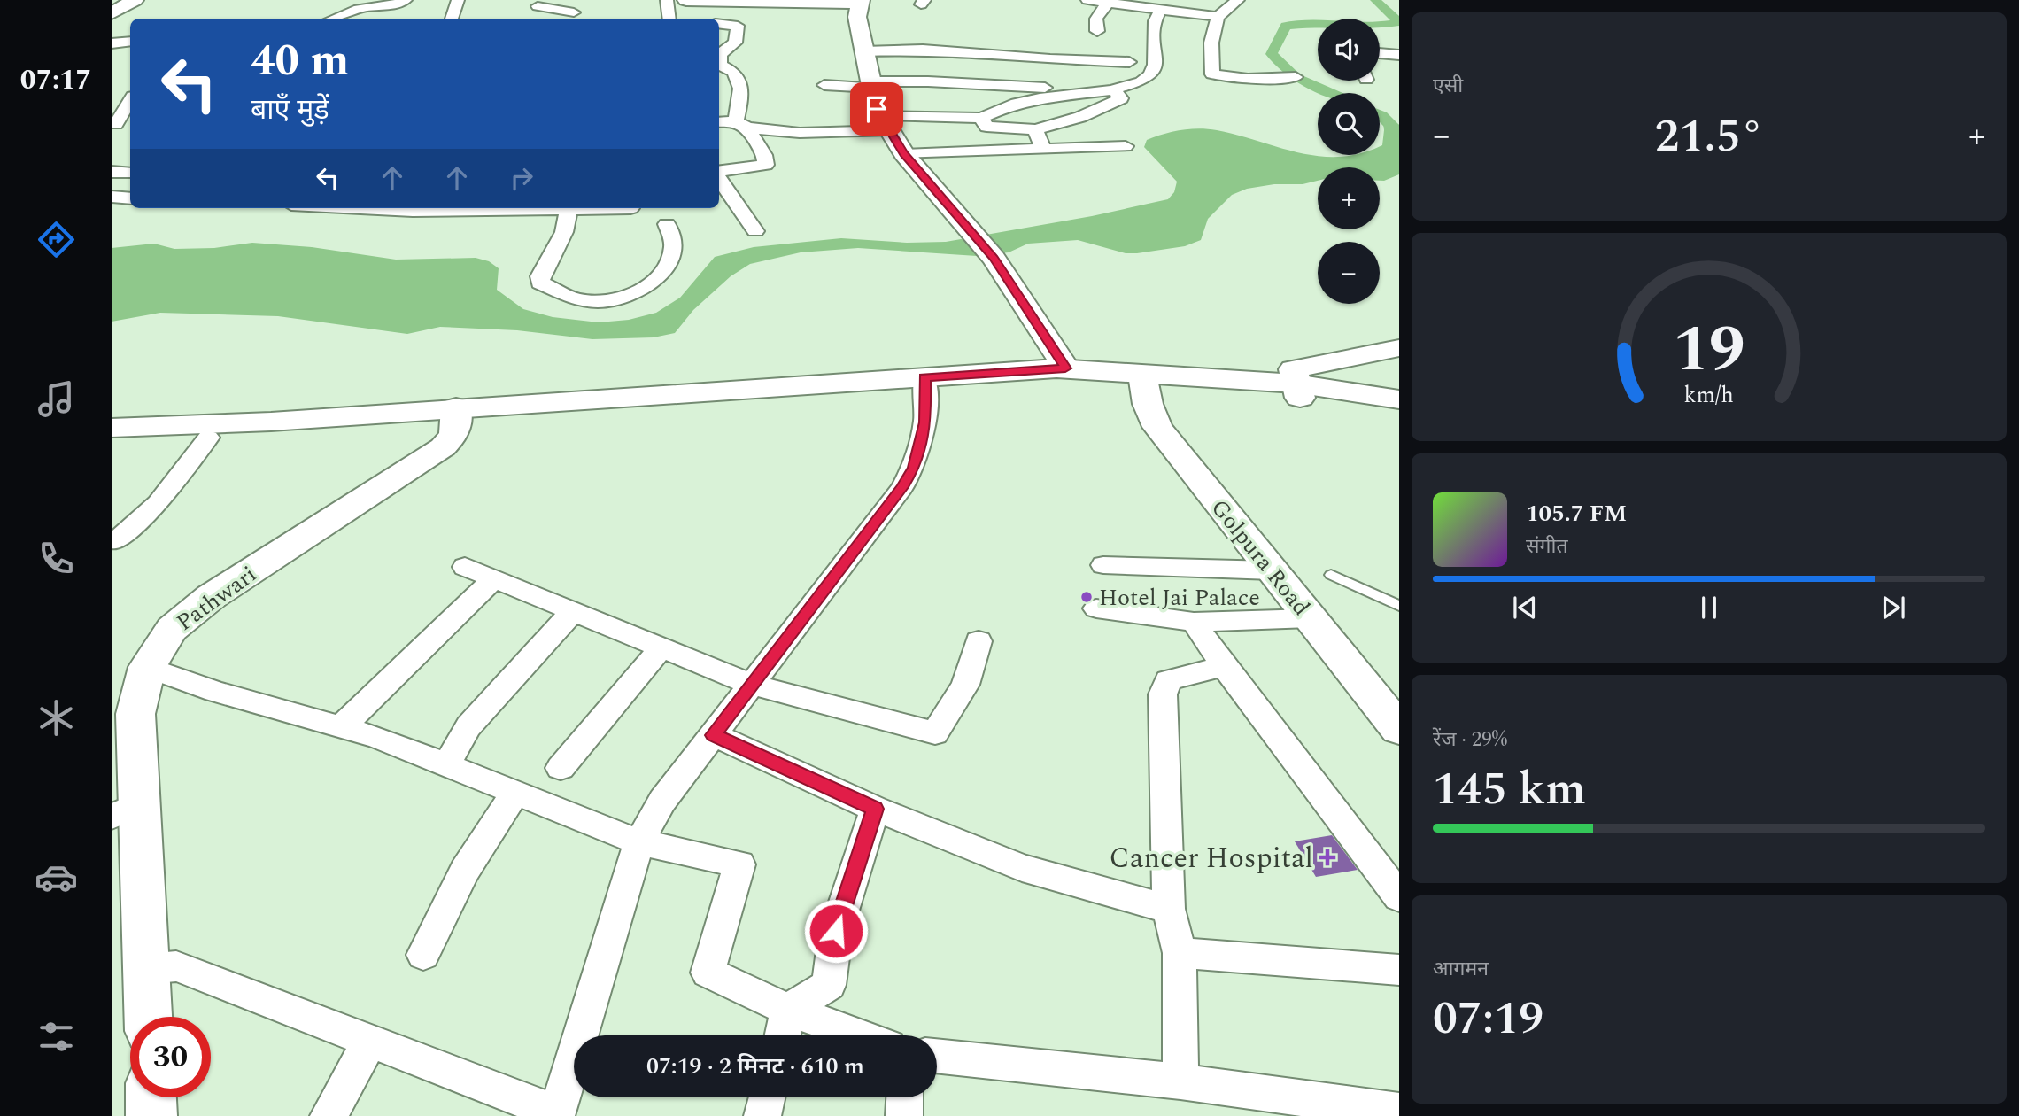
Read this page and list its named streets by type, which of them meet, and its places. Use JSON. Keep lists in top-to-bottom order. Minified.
{"streets":{"street":["Golpura Road","Pathwari"]},"places":{"other":["Hotel Jai Palace"],"health":["Cancer Hospital"]},"page":{"tabs":"07:17","tile":["एसी",["रेंज · 29%","145 km"],["आगमन","07:19"]],"map_buttons":["+","−"],"turn":["40 m","बाएँ मुड़ें"],"heat":["−","21.5°","+"],"song":["105.7 FM","संगीत"],"limit":"30","trip":"07:19 · 2 मिनट · 610 m","gauge":["19","km/h"]}}
